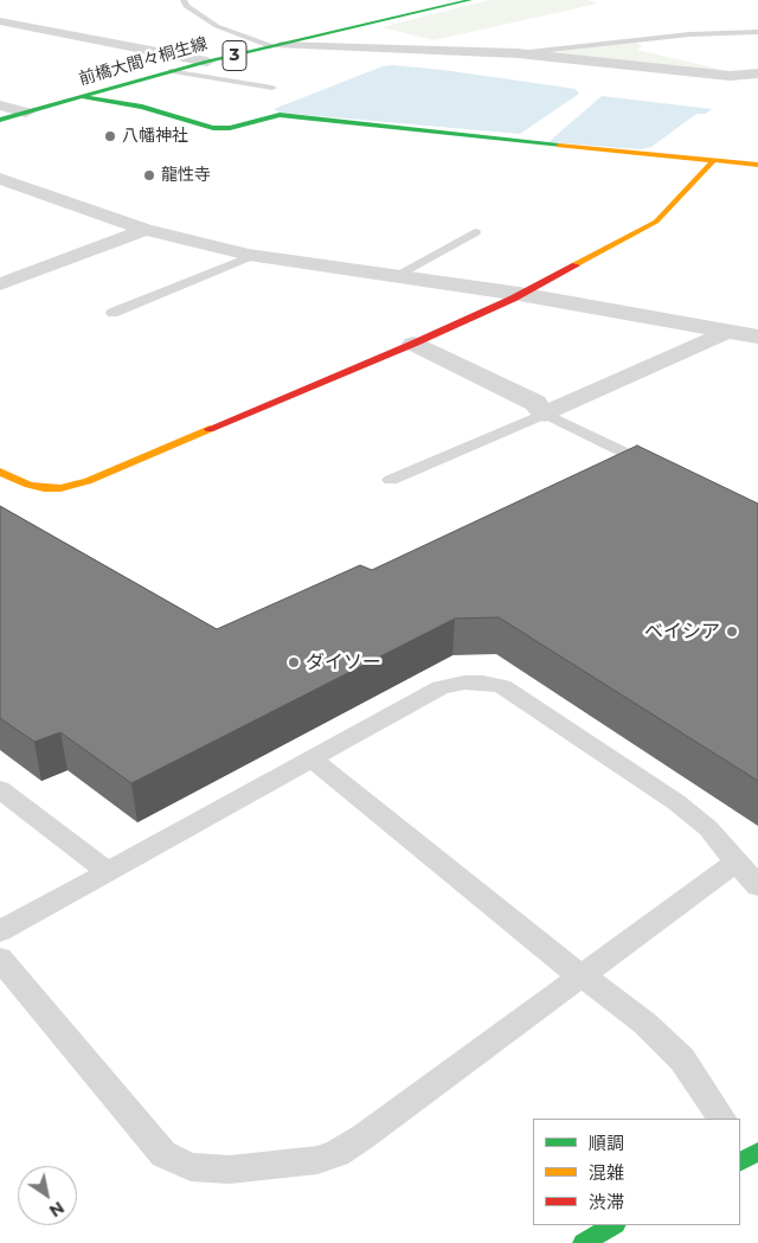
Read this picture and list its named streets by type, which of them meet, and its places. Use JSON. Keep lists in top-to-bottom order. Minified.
{"streets":{"street":["3","前橋大間々桐生線"]},"places":["八幡神社","龍性寺","ベイシア","ダイソー"],"legend":["順調","混雑","渋滞"],"north":"bottom right"}
